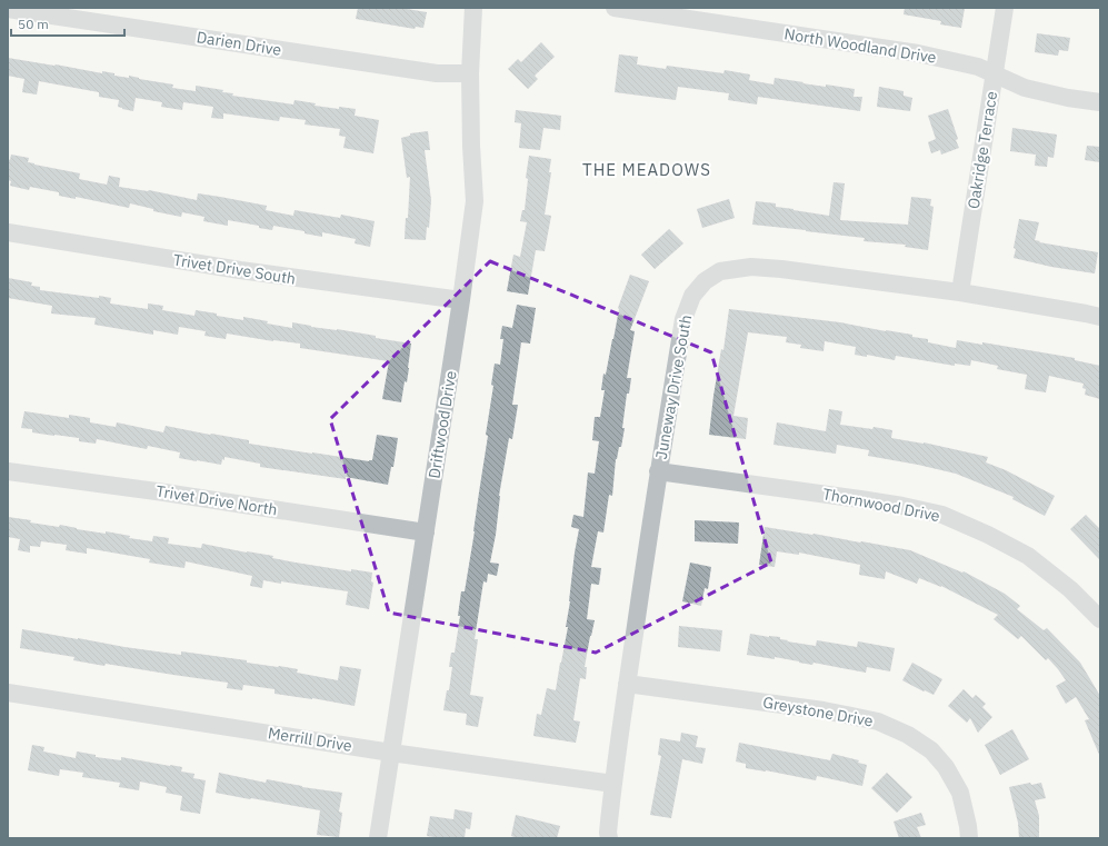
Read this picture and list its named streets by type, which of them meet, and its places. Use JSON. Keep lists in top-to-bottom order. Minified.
{"streets":{"street":["Darien Drive","North Woodland Drive","Oakridge Terrace","Trivet Drive South","Juneway Drive South","Driftwood Drive","Trivet Drive North","Thornwood Drive","Greystone Drive","Merrill Drive"]},"crossings":[["Darien Drive","Driftwood Drive"],["North Woodland Drive","Oakridge Terrace"],["Oakridge Terrace","Juneway Drive South"],["Trivet Drive South","Driftwood Drive"],["Juneway Drive South","Thornwood Drive"],["Juneway Drive South","Greystone Drive"],["Juneway Drive South","Merrill Drive"],["Driftwood Drive","Trivet Drive North"],["Driftwood Drive","Merrill Drive"]],"districts":["THE MEADOWS"],"scale_bar":"50 m"}
